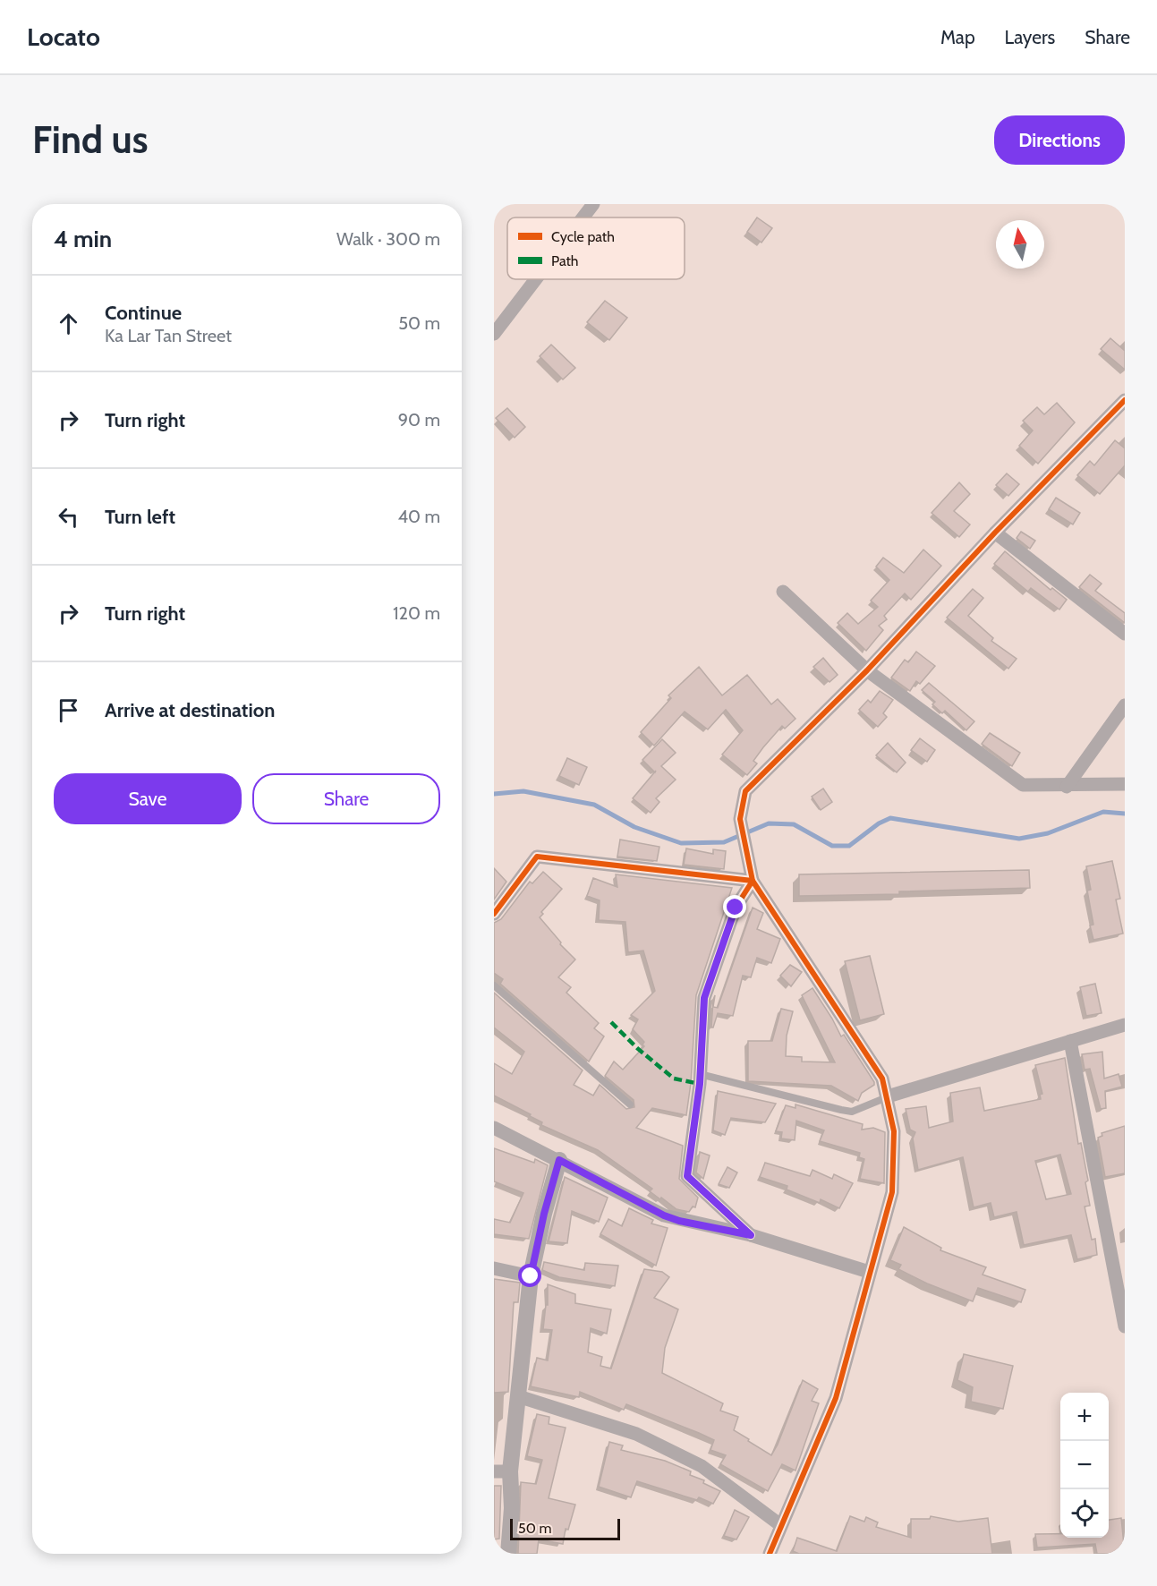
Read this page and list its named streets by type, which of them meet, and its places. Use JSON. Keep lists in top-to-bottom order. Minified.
{"legend":["Cycle path","Path"],"scale_bar":"50 m","north":"top","page":{"header":"Locato","nav":["Map","Layers","Share"],"buttons":["Directions",["Save","Share"]],"title":"Find us","heading":["4 min","Walk · 300 m"],"list":[["Continue","Ka Lar Tan Street","50 m"],["Turn right","90 m"],["Turn left","40 m"],["Turn right","120 m"],"Arrive at destination"],"map_buttons":["+","−"],"scale":"50 m"}}
